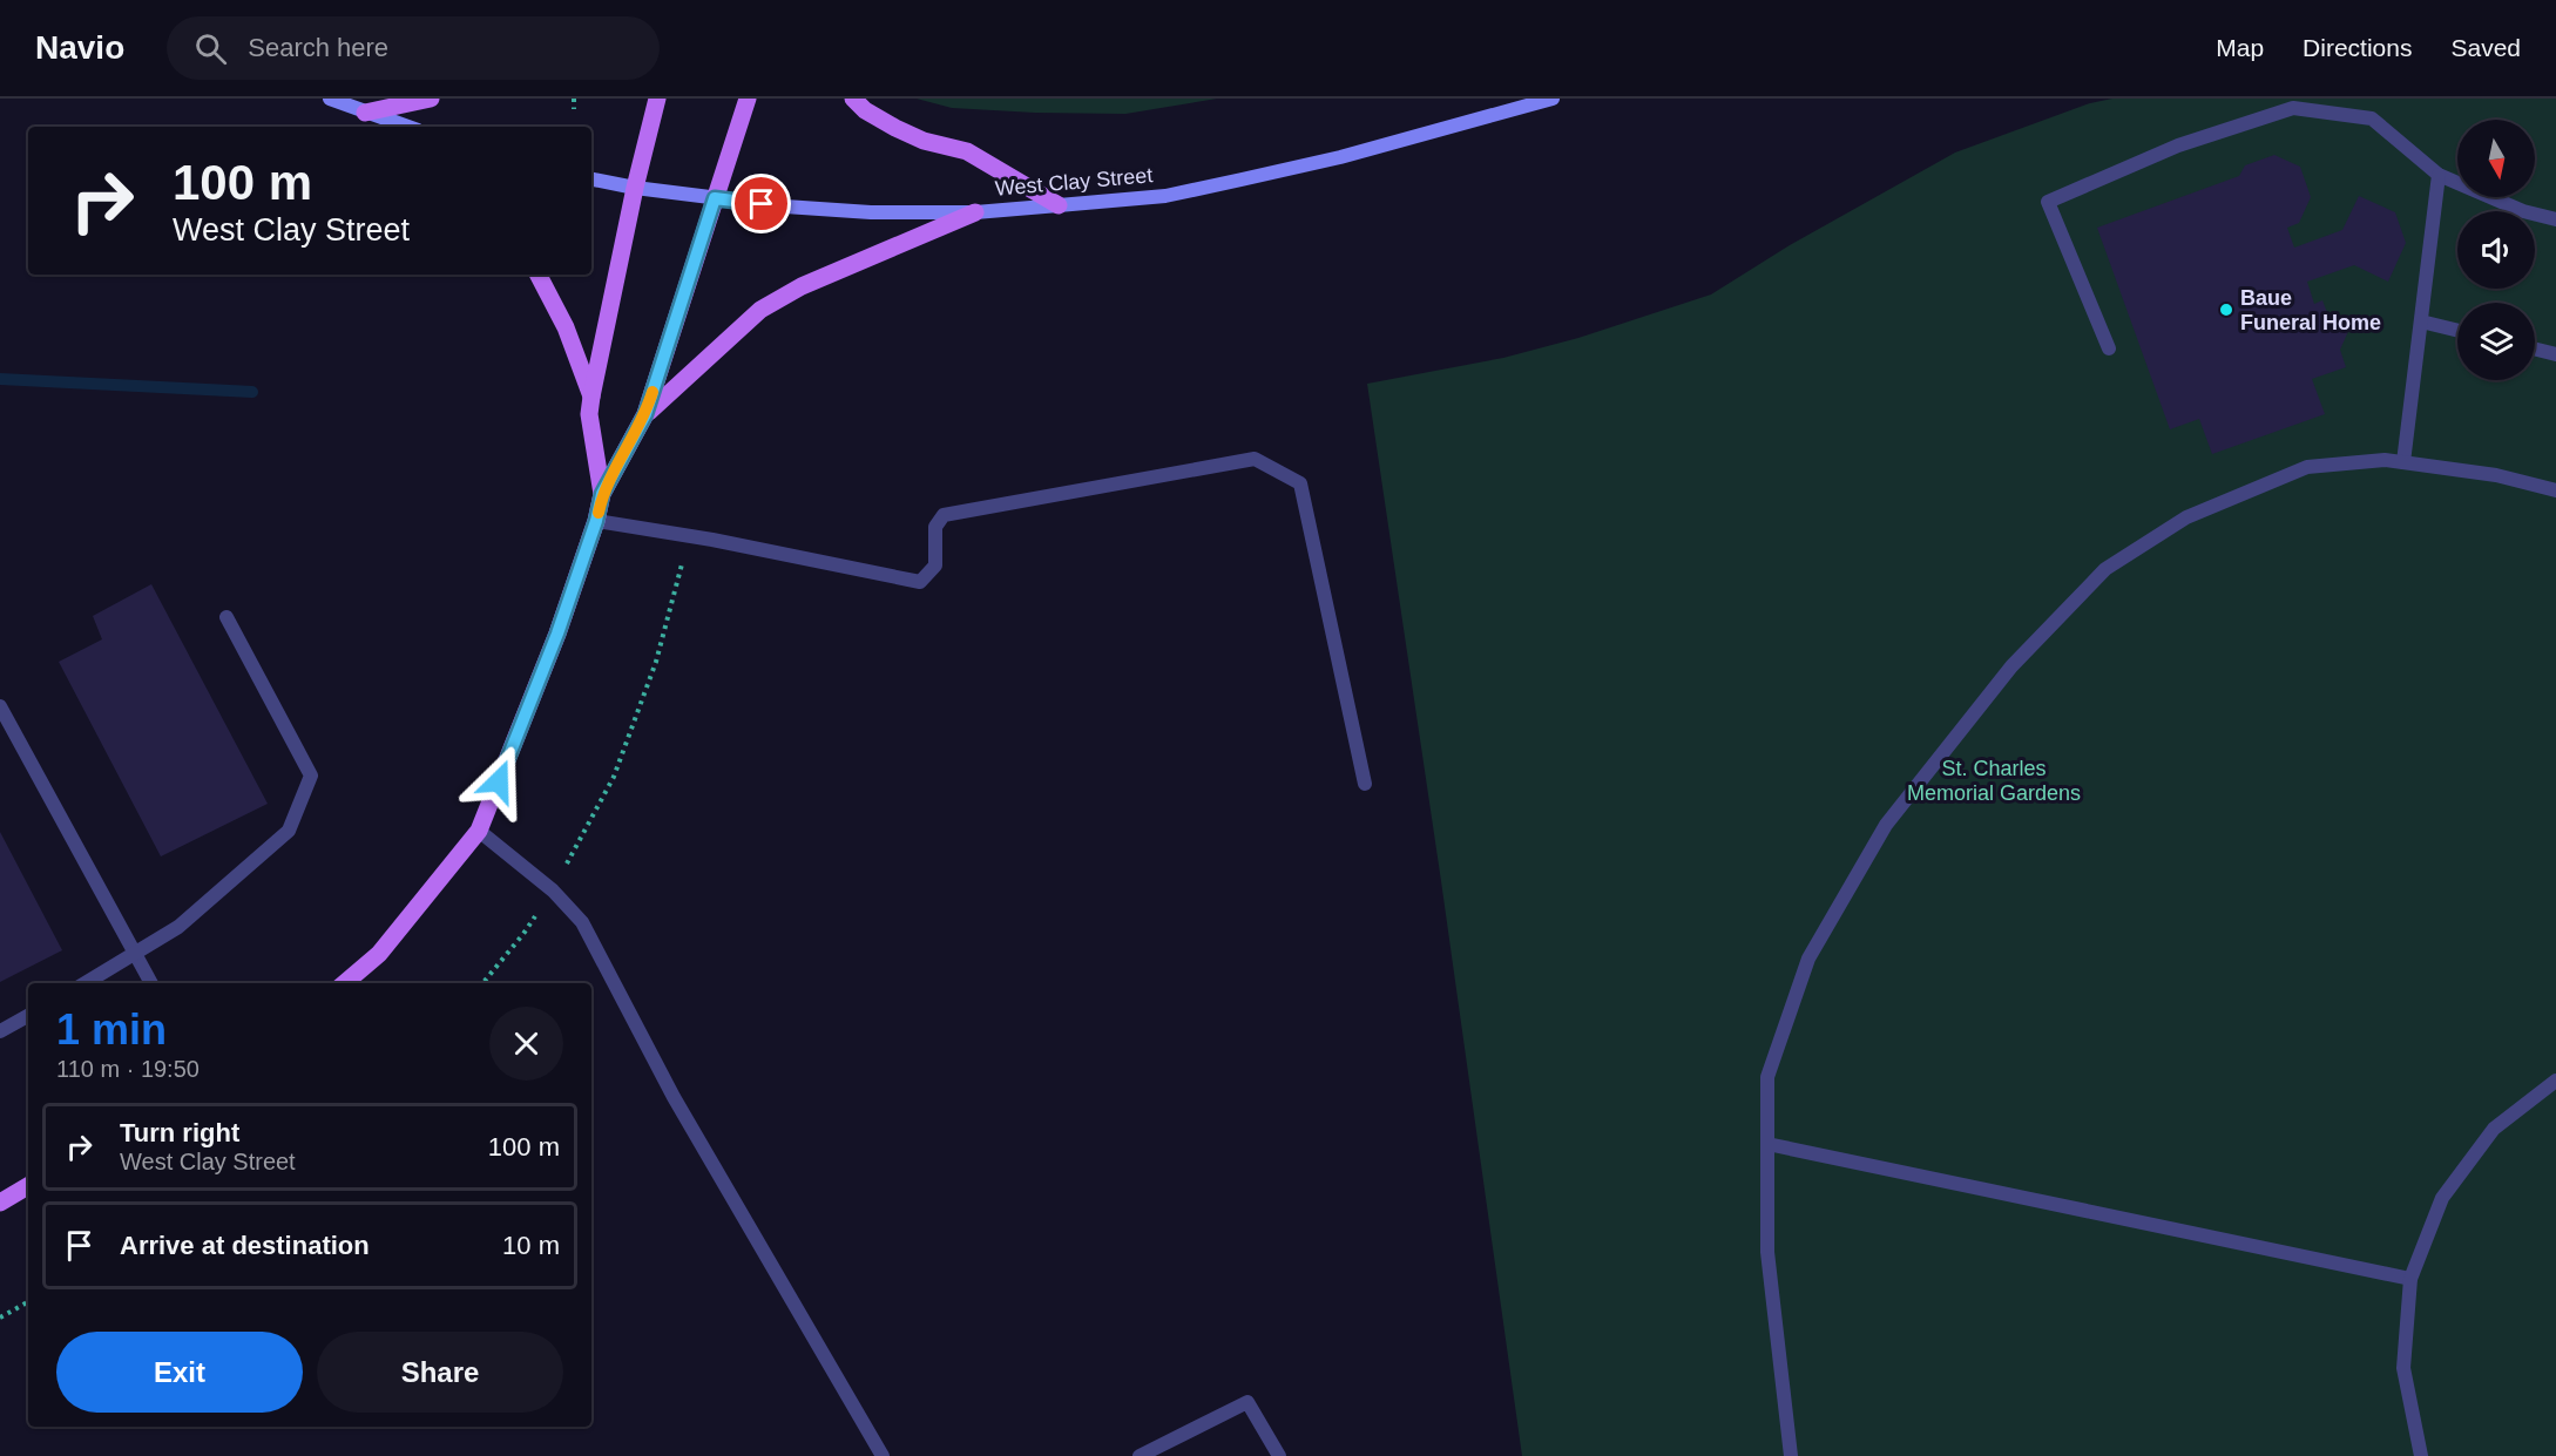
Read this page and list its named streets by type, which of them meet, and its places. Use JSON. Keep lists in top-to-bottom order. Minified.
{"streets":{"street":["West Clay Street"]},"parks":["St. Charles Memorial Gardens"],"places":["Baue Funeral Home"],"north":"bottom","page":{"header":"Navio","search":"Search here","nav":["Map","Directions","Saved"],"turn":["100 m","West Clay Street"],"heading":["1 min","110 m · 19:50"],"list":[{"name":"Turn right","note":"West Clay Street","value":"100 m"},{"name":"Arrive at destination","value":"10 m"}],"buttons":["Exit","Share"]}}
